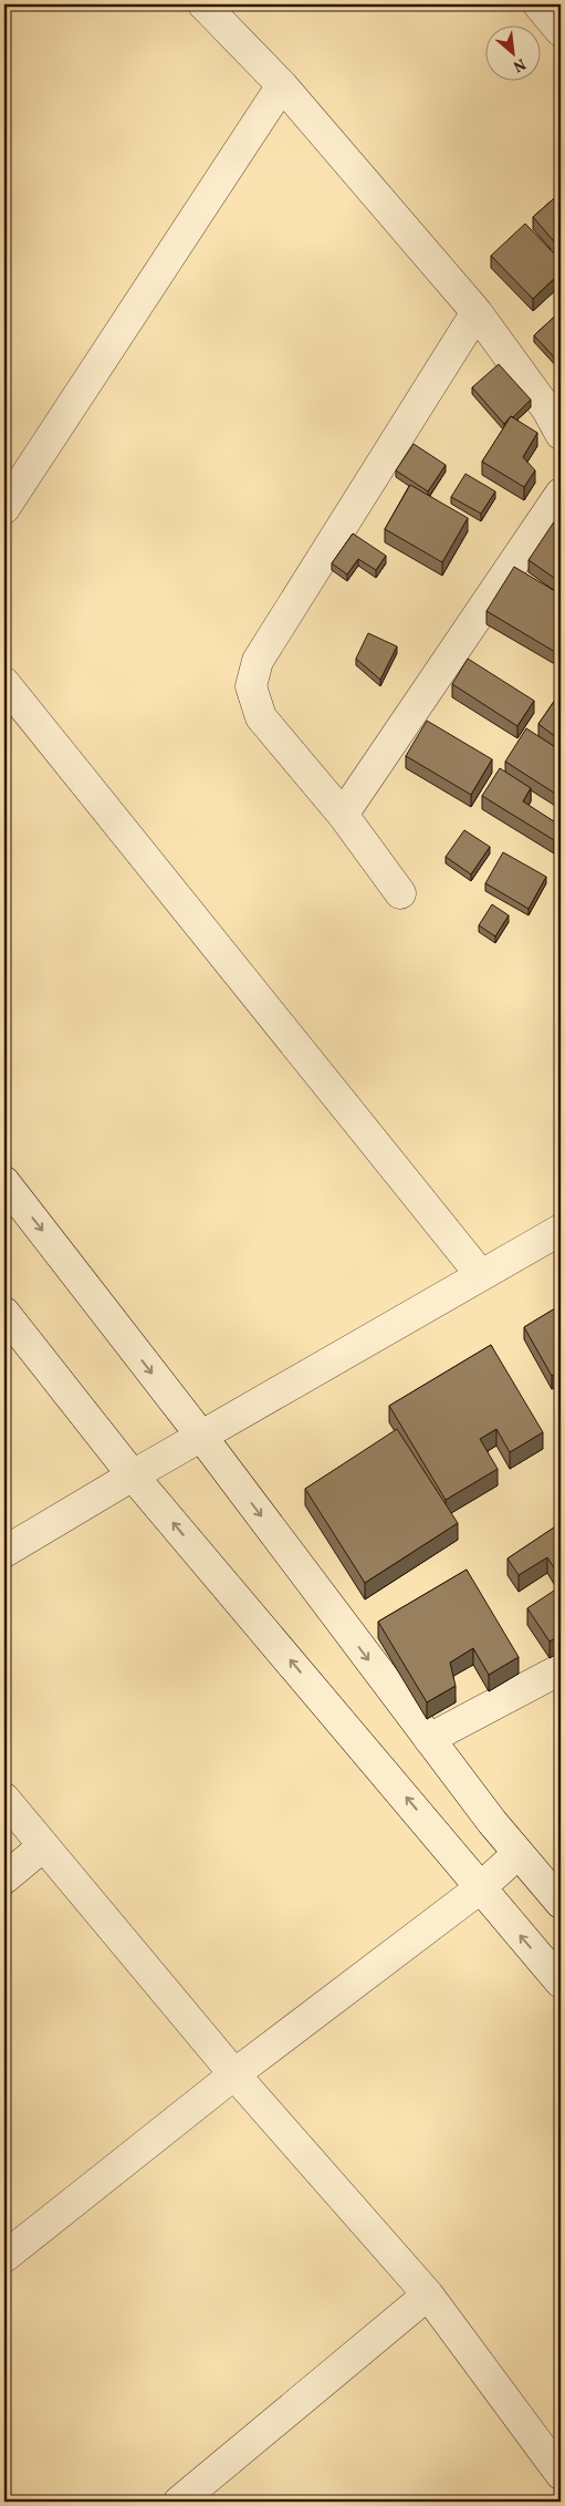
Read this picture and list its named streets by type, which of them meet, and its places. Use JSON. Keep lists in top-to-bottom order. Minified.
{"north":"bottom right"}
